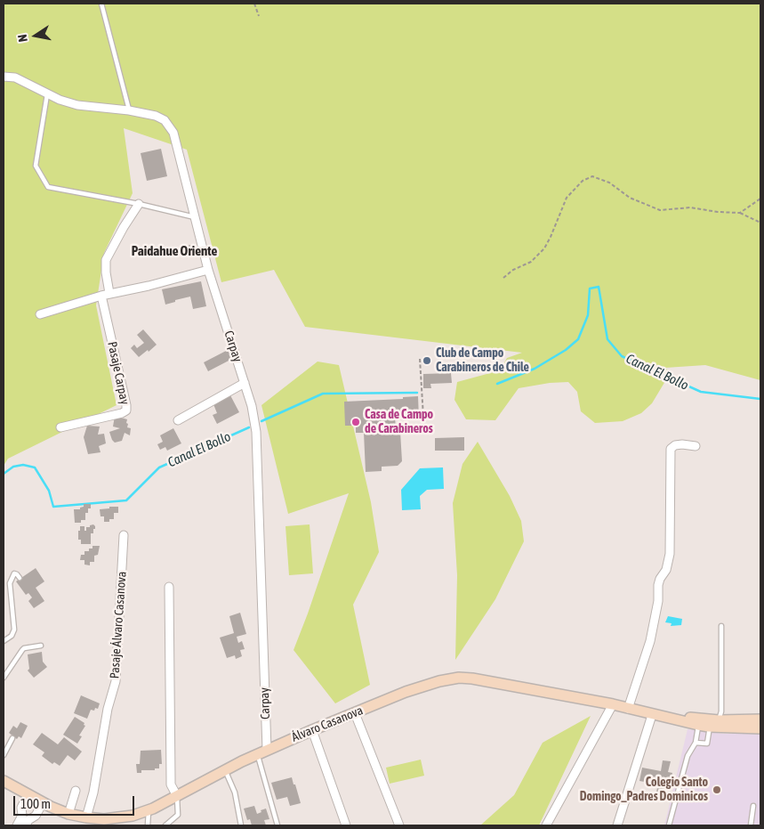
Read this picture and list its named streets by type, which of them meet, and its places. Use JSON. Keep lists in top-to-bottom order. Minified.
{"streets":{"street":["Carpay","Pasaje Carpay","Pasaje Álvaro Casanova","Álvaro Casanova"]},"crossings":[["Carpay","Álvaro Casanova"],["Pasaje Álvaro Casanova","Álvaro Casanova"]],"districts":["Paidahue Oriente"],"water":["Canal El Bollo"],"places":["Club de Campo Carabineros de Chile","Casa de Campo de Carabineros","Colegio Santo Domingo_Padres Dominicos"],"scale_bar":"100 m","north":"left"}
